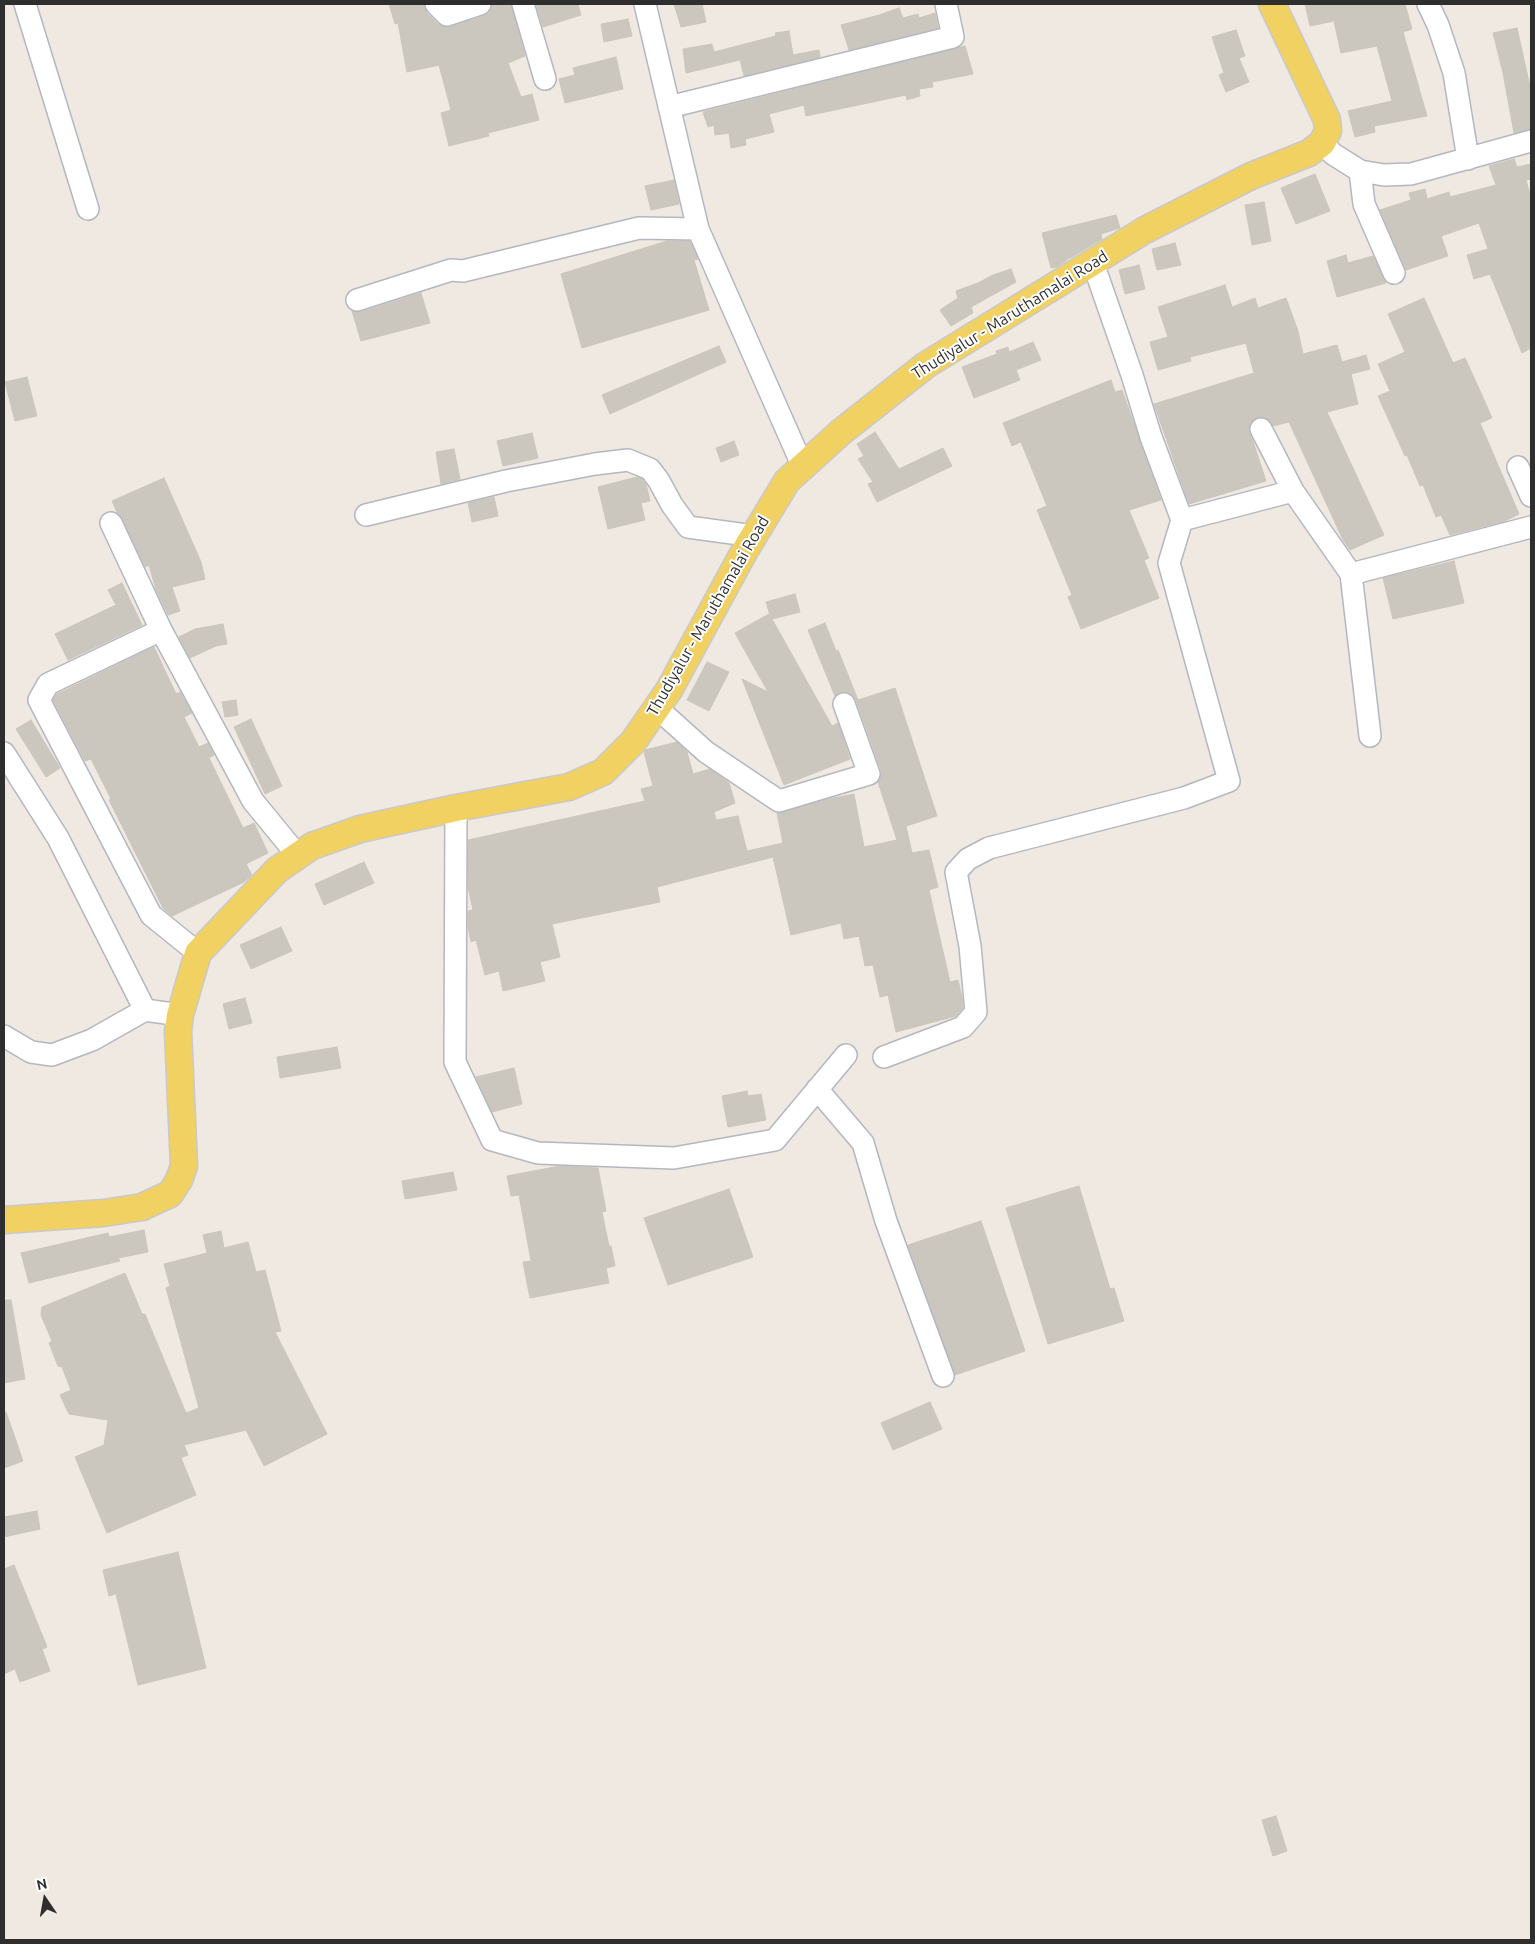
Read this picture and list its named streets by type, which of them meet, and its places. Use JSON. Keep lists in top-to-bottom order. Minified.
{"streets":{"main road":["Thudiyalur - Maruthamalai Road"]},"north":"top"}
